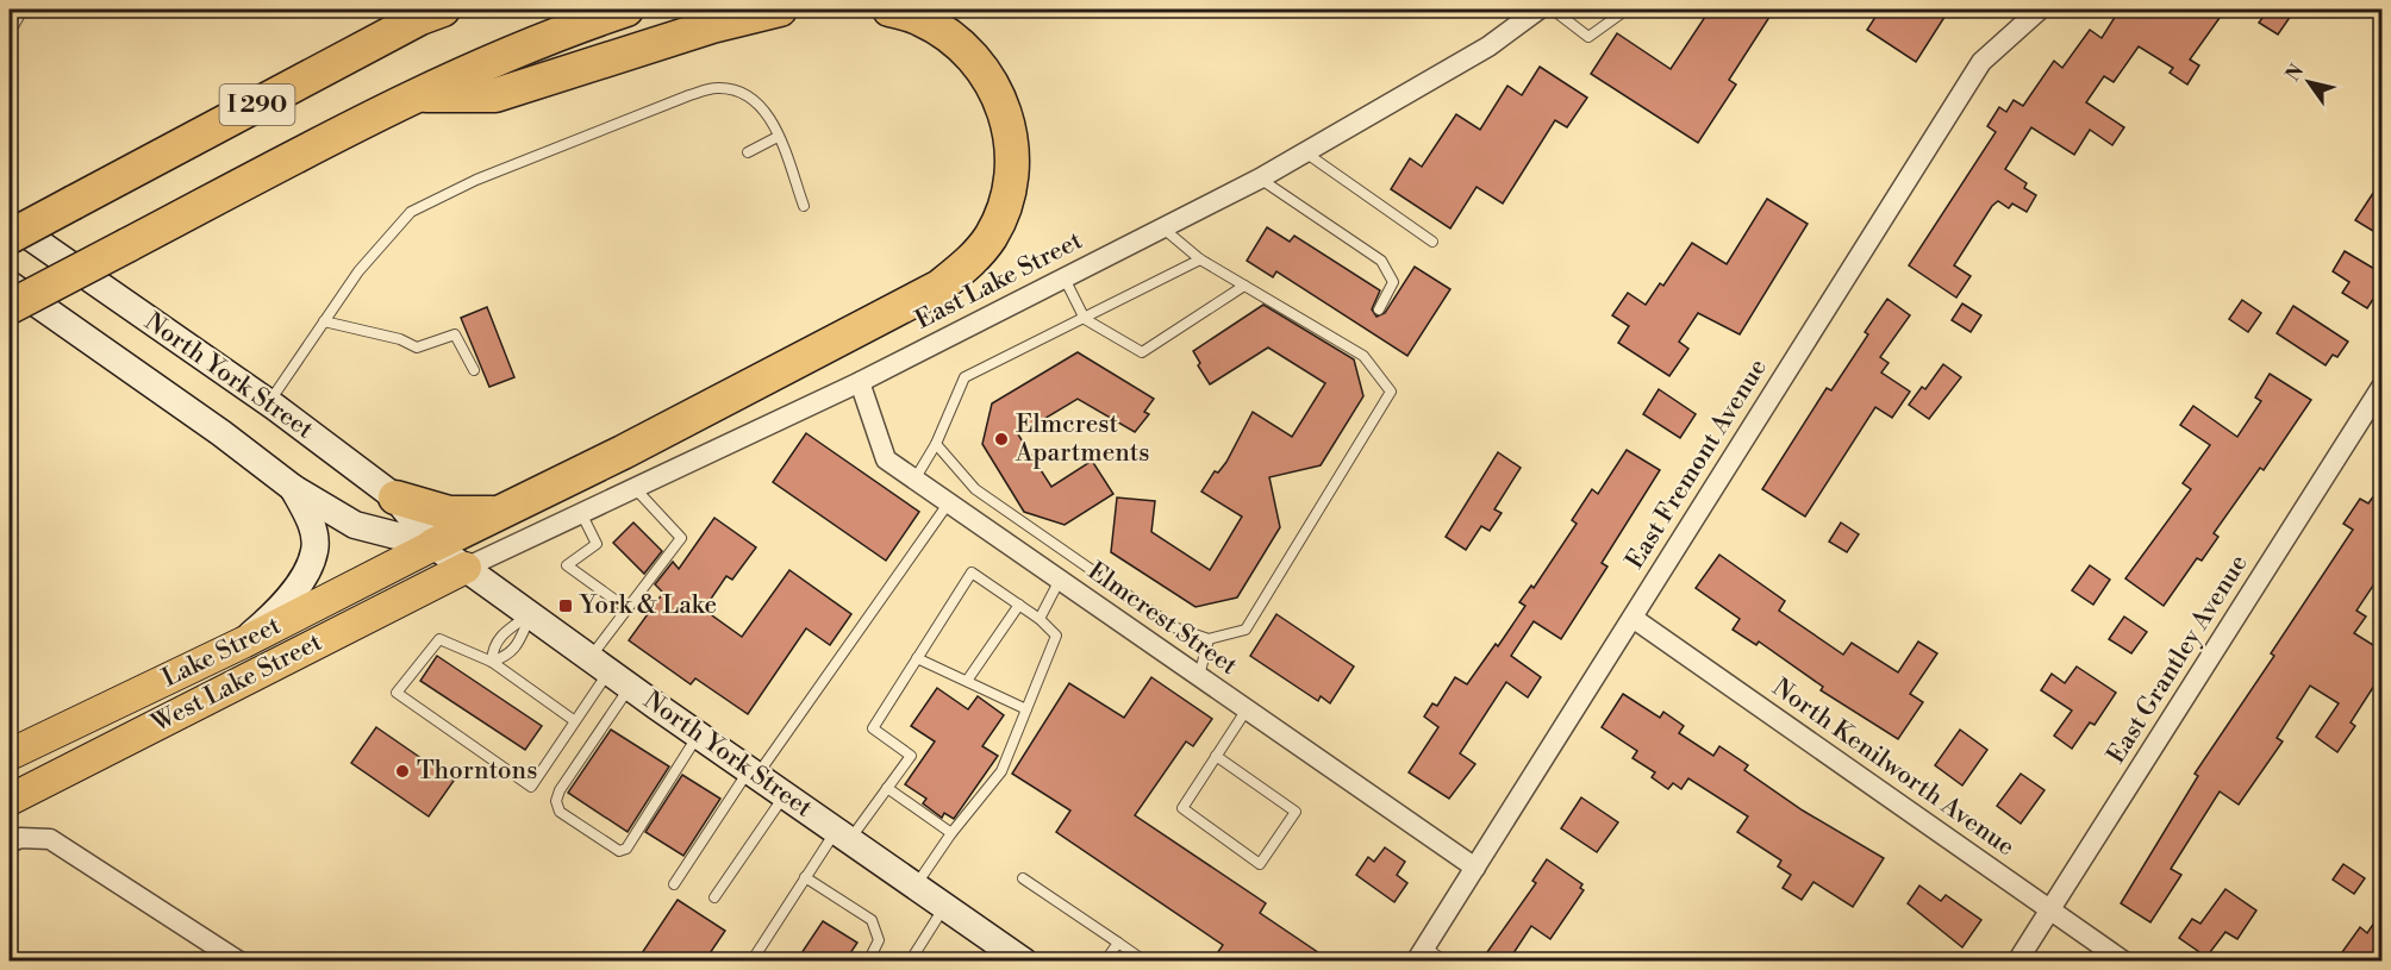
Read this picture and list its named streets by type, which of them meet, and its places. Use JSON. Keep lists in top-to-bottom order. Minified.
{"streets":{"highway":["I 290"],"main road":["North York Street","Lake Street","West Lake Street"],"street":["East Lake Street","East Fremont Avenue","Elmcrest Street","East Grantley Avenue","North Kenilworth Avenue"]},"crossings":[["East Lake Street","North York Street"],["East Lake Street","Elmcrest Street"],["East Lake Street","West Lake Street"],["North York Street","Lake Street"],["North York Street","West Lake Street"],["East Fremont Avenue","Elmcrest Street"],["East Fremont Avenue","North Kenilworth Avenue"],["East Grantley Avenue","North Kenilworth Avenue"]],"places":{"other":["Elmcrest Apartments","Thorntons"],"transit":["York & Lake"]},"north":"top left"}
